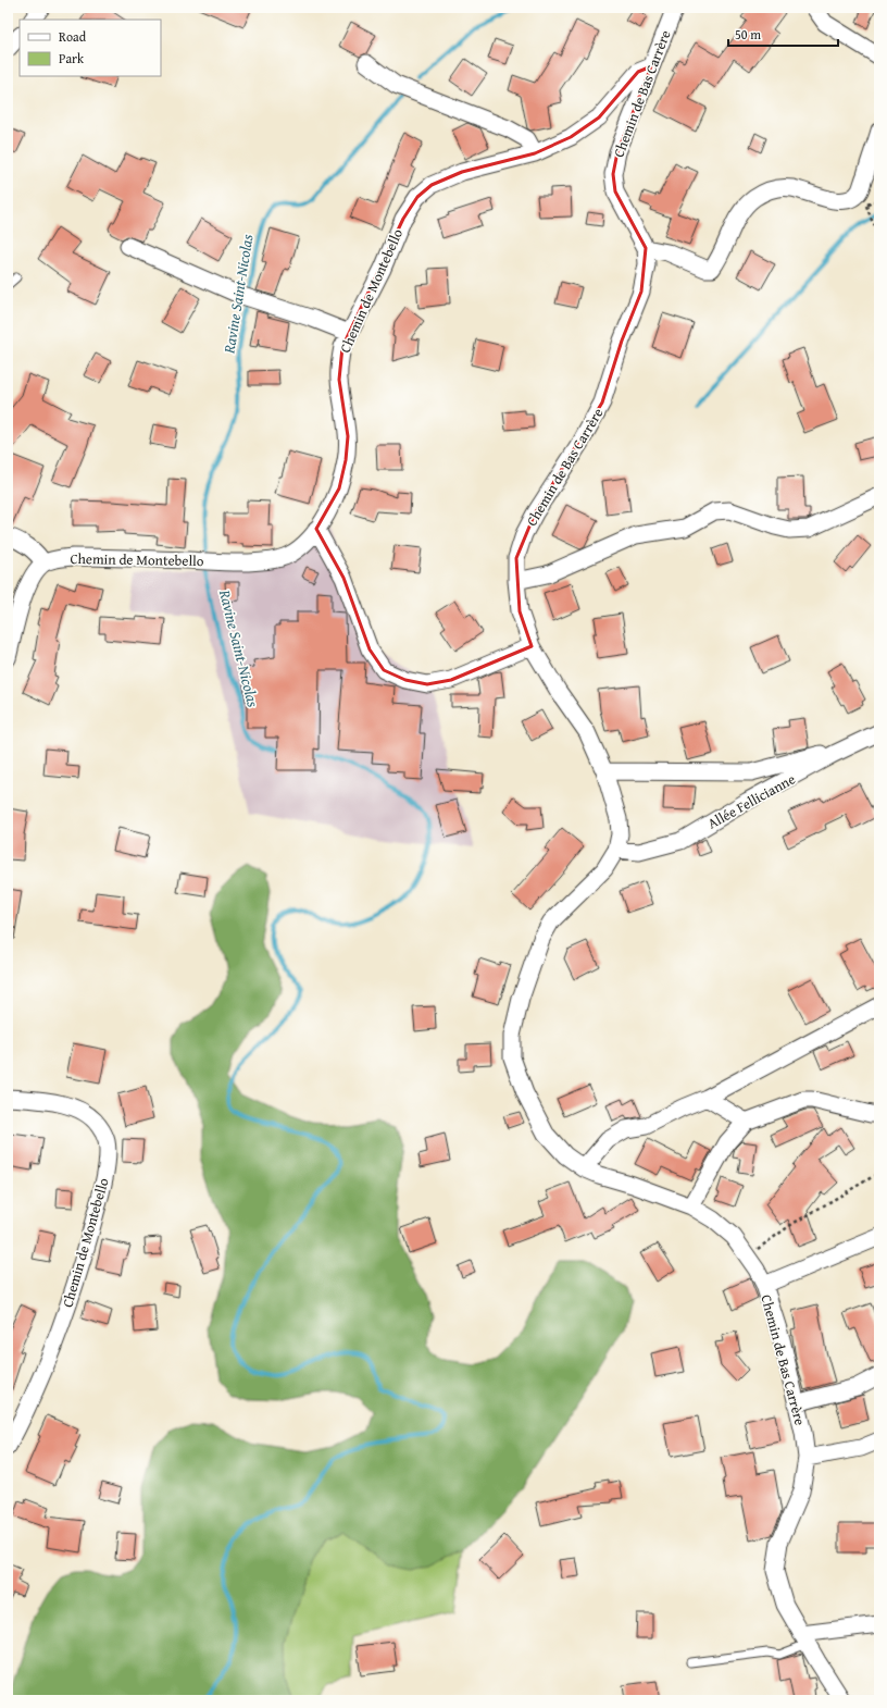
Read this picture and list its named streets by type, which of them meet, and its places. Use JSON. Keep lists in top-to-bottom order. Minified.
{"streets":{"street":["Chemin de Bas Carrère","Chemin de Montebello","Allée Fellicianne"]},"crossings":[["Chemin de Bas Carrère","Chemin de Montebello"],["Chemin de Bas Carrère","Allée Fellicianne"]],"water":["Ravine Saint-Nicolas"],"legend":["Road","Park"],"scale_bar":"50 m"}
